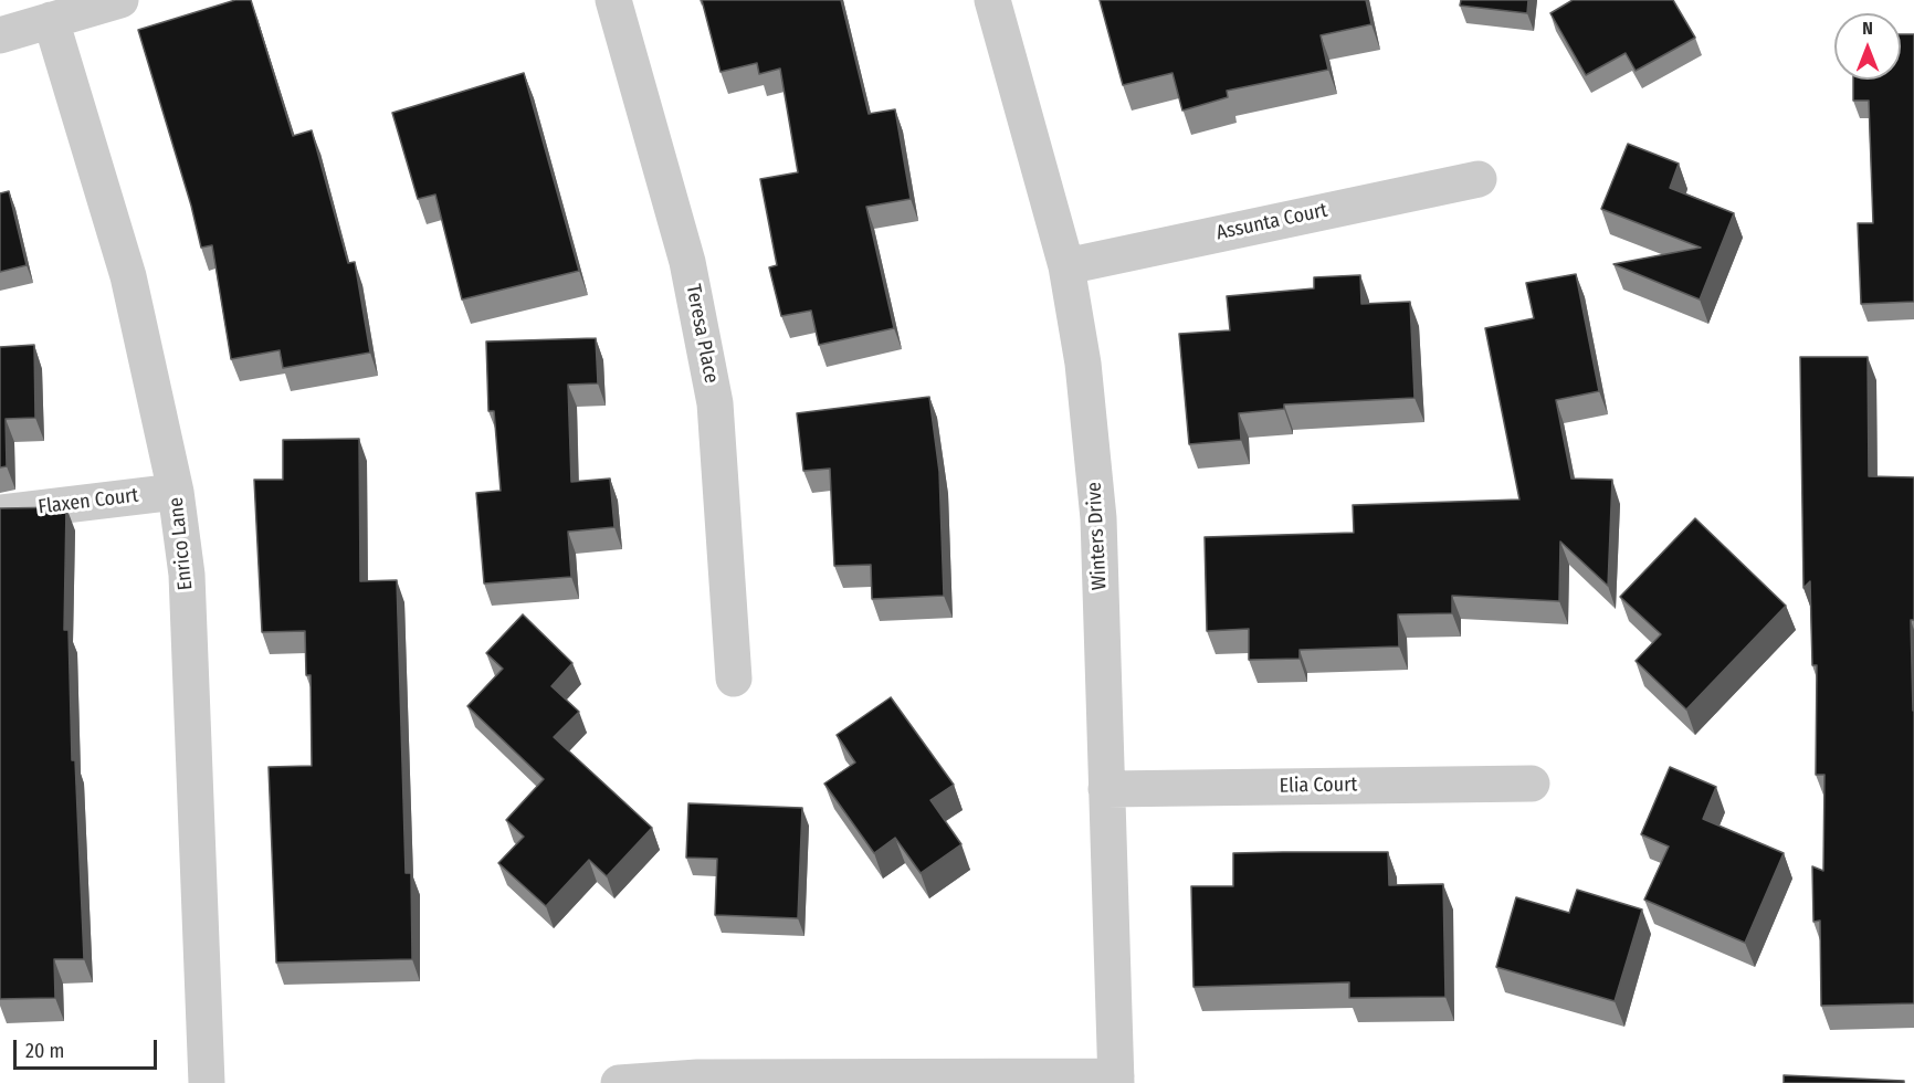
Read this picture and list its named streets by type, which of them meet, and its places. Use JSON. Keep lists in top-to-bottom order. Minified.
{"streets":{"street":["Assunta Court","Teresa Place","Flaxen Court","Winters Drive","Enrico Lane","Elia Court"]},"crossings":[["Assunta Court","Winters Drive"],["Flaxen Court","Enrico Lane"],["Winters Drive","Elia Court"]],"scale_bar":"20 m","north":"top"}
